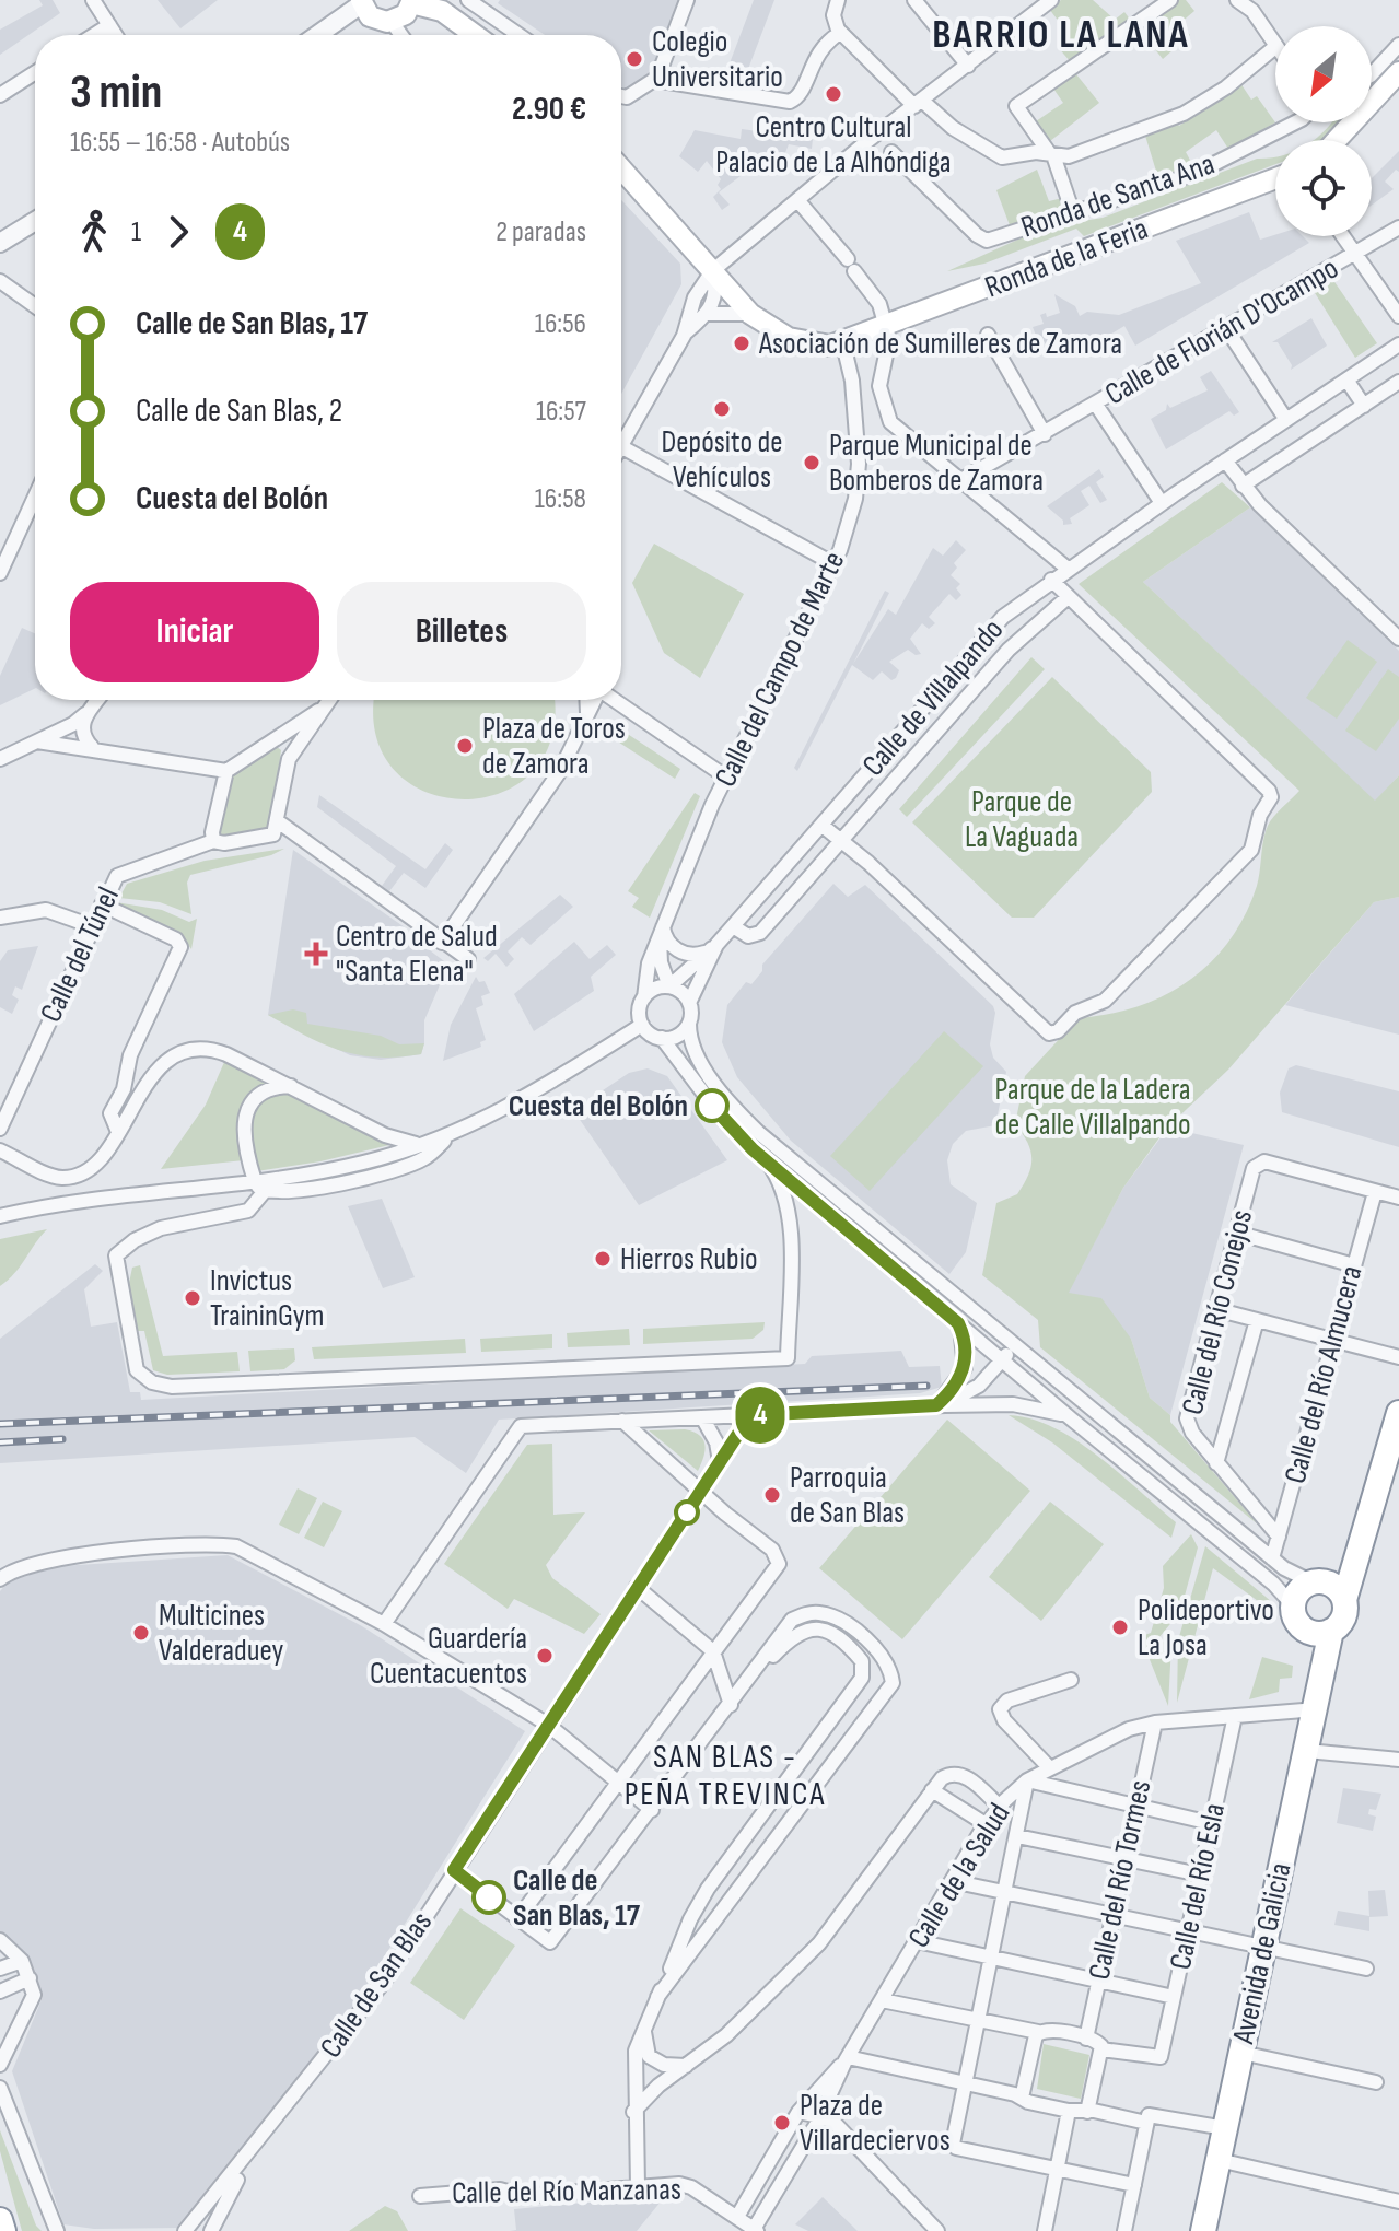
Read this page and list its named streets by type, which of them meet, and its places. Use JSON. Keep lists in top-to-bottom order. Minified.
{"streets":{"highway":["Avenida de Galicia"],"main road":["Ronda de la Feria"],"street":["Ronda de Santa Ana","Calle de Florián D'Ocampo","Calle del Campo de Marte","Calle de Villalpando","Calle del Túnel","Calle del Río Conejos","Calle del Río Almucera","Calle de la Salud","Calle del Río Tormes","Calle del Río Esla","Calle de San Blas","Calle del Río Manzanas"]},"crossings":[["Ronda de la Feria","Calle del Campo de Marte"],["Calle del Campo de Marte","Calle de Villalpando"],["Calle del Río Conejos","Calle del Río Almucera"],["Calle de la Salud","Calle del Río Tormes"],["Calle de la Salud","Calle del Río Esla"],["Calle de la Salud","Avenida de Galicia"]],"districts":["BARRIO LA LANA","SAN BLAS - PEÑA TREVINCA"],"parks":["Parque de La Vaguada","Parque de la Ladera de Calle Villalpando"],"places":{"other":["Colegio Universitario","Centro Cultural Palacio de La Alhóndiga","Asociación de Sumilleres de Zamora","Depósito de Vehículos","Parque Municipal de Bomberos de Zamora","Plaza de Toros de Zamora","Cuesta del Bolón","Hierros Rubio","Invictus TraininGym","Parroquia de San Blas","Polideportivo La Josa","Multicines Valderaduey","Guardería Cuentacuentos","Calle de San Blas, 17","Plaza de Villardeciervos"],"health":["Centro de Salud \"Santa Elena\""]},"lines":["bus line 4"],"north":"bottom left","page":{"on_map":"4","heading":["3 min","16:55 – 16:58 · Autobús","2.90 €"],"legs":["1","4","2 paradas"],"list":[{"name":"Calle de San Blas, 17","value":"16:56"},{"name":"Calle de San Blas, 2","value":"16:57"},{"name":"Cuesta del Bolón","value":"16:58"}],"buttons":["Iniciar","Billetes"]}}
